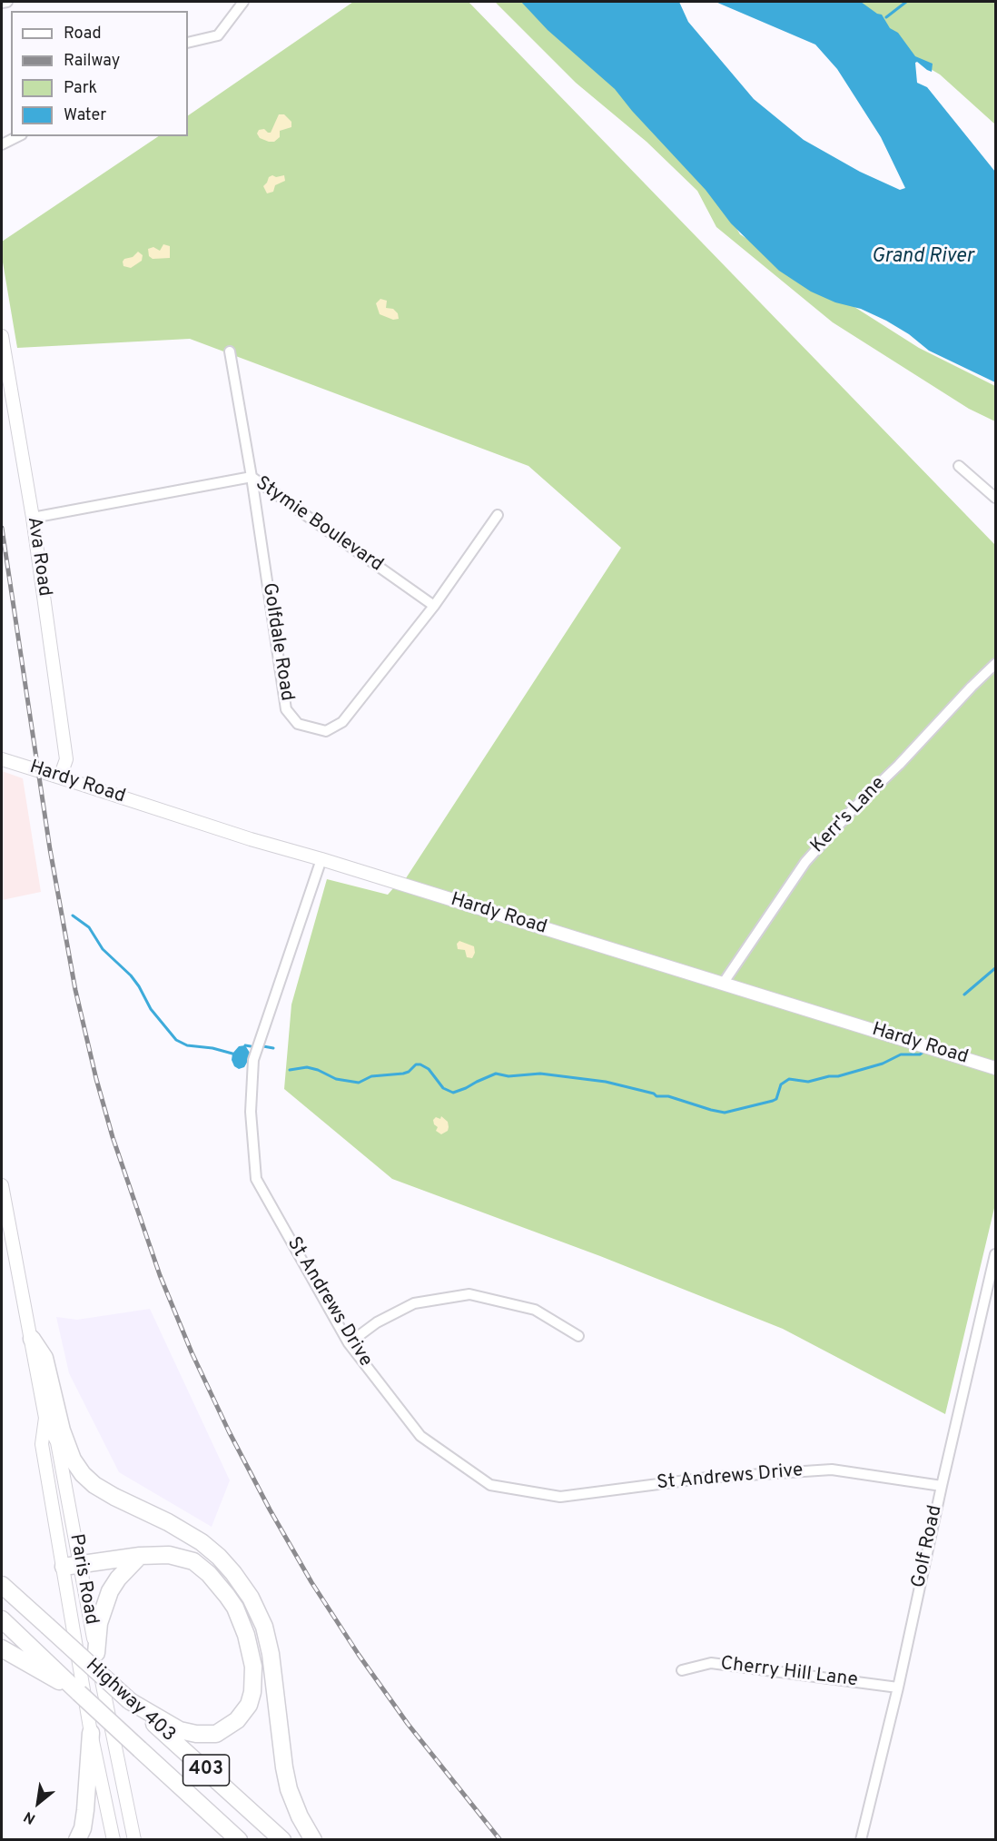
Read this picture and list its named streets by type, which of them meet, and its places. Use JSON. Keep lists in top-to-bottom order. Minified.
{"streets":{"highway":["Highway 403","403"],"main road":["Ava Road","Hardy Road","Paris Road"],"street":["Stymie Boulevard","Golfdale Road","Kerr's Lane","St Andrews Drive","Golf Road","Cherry Hill Lane"]},"crossings":[["Stymie Boulevard","Ava Road"],["Stymie Boulevard","Golfdale Road"],["Ava Road","Hardy Road"],["Hardy Road","Kerr's Lane"],["Hardy Road","St Andrews Drive"],["St Andrews Drive","Golf Road"],["Golf Road","Cherry Hill Lane"]],"water":["Grand River"],"legend":["Road","Railway","Park","Water"],"north":"bottom left"}
